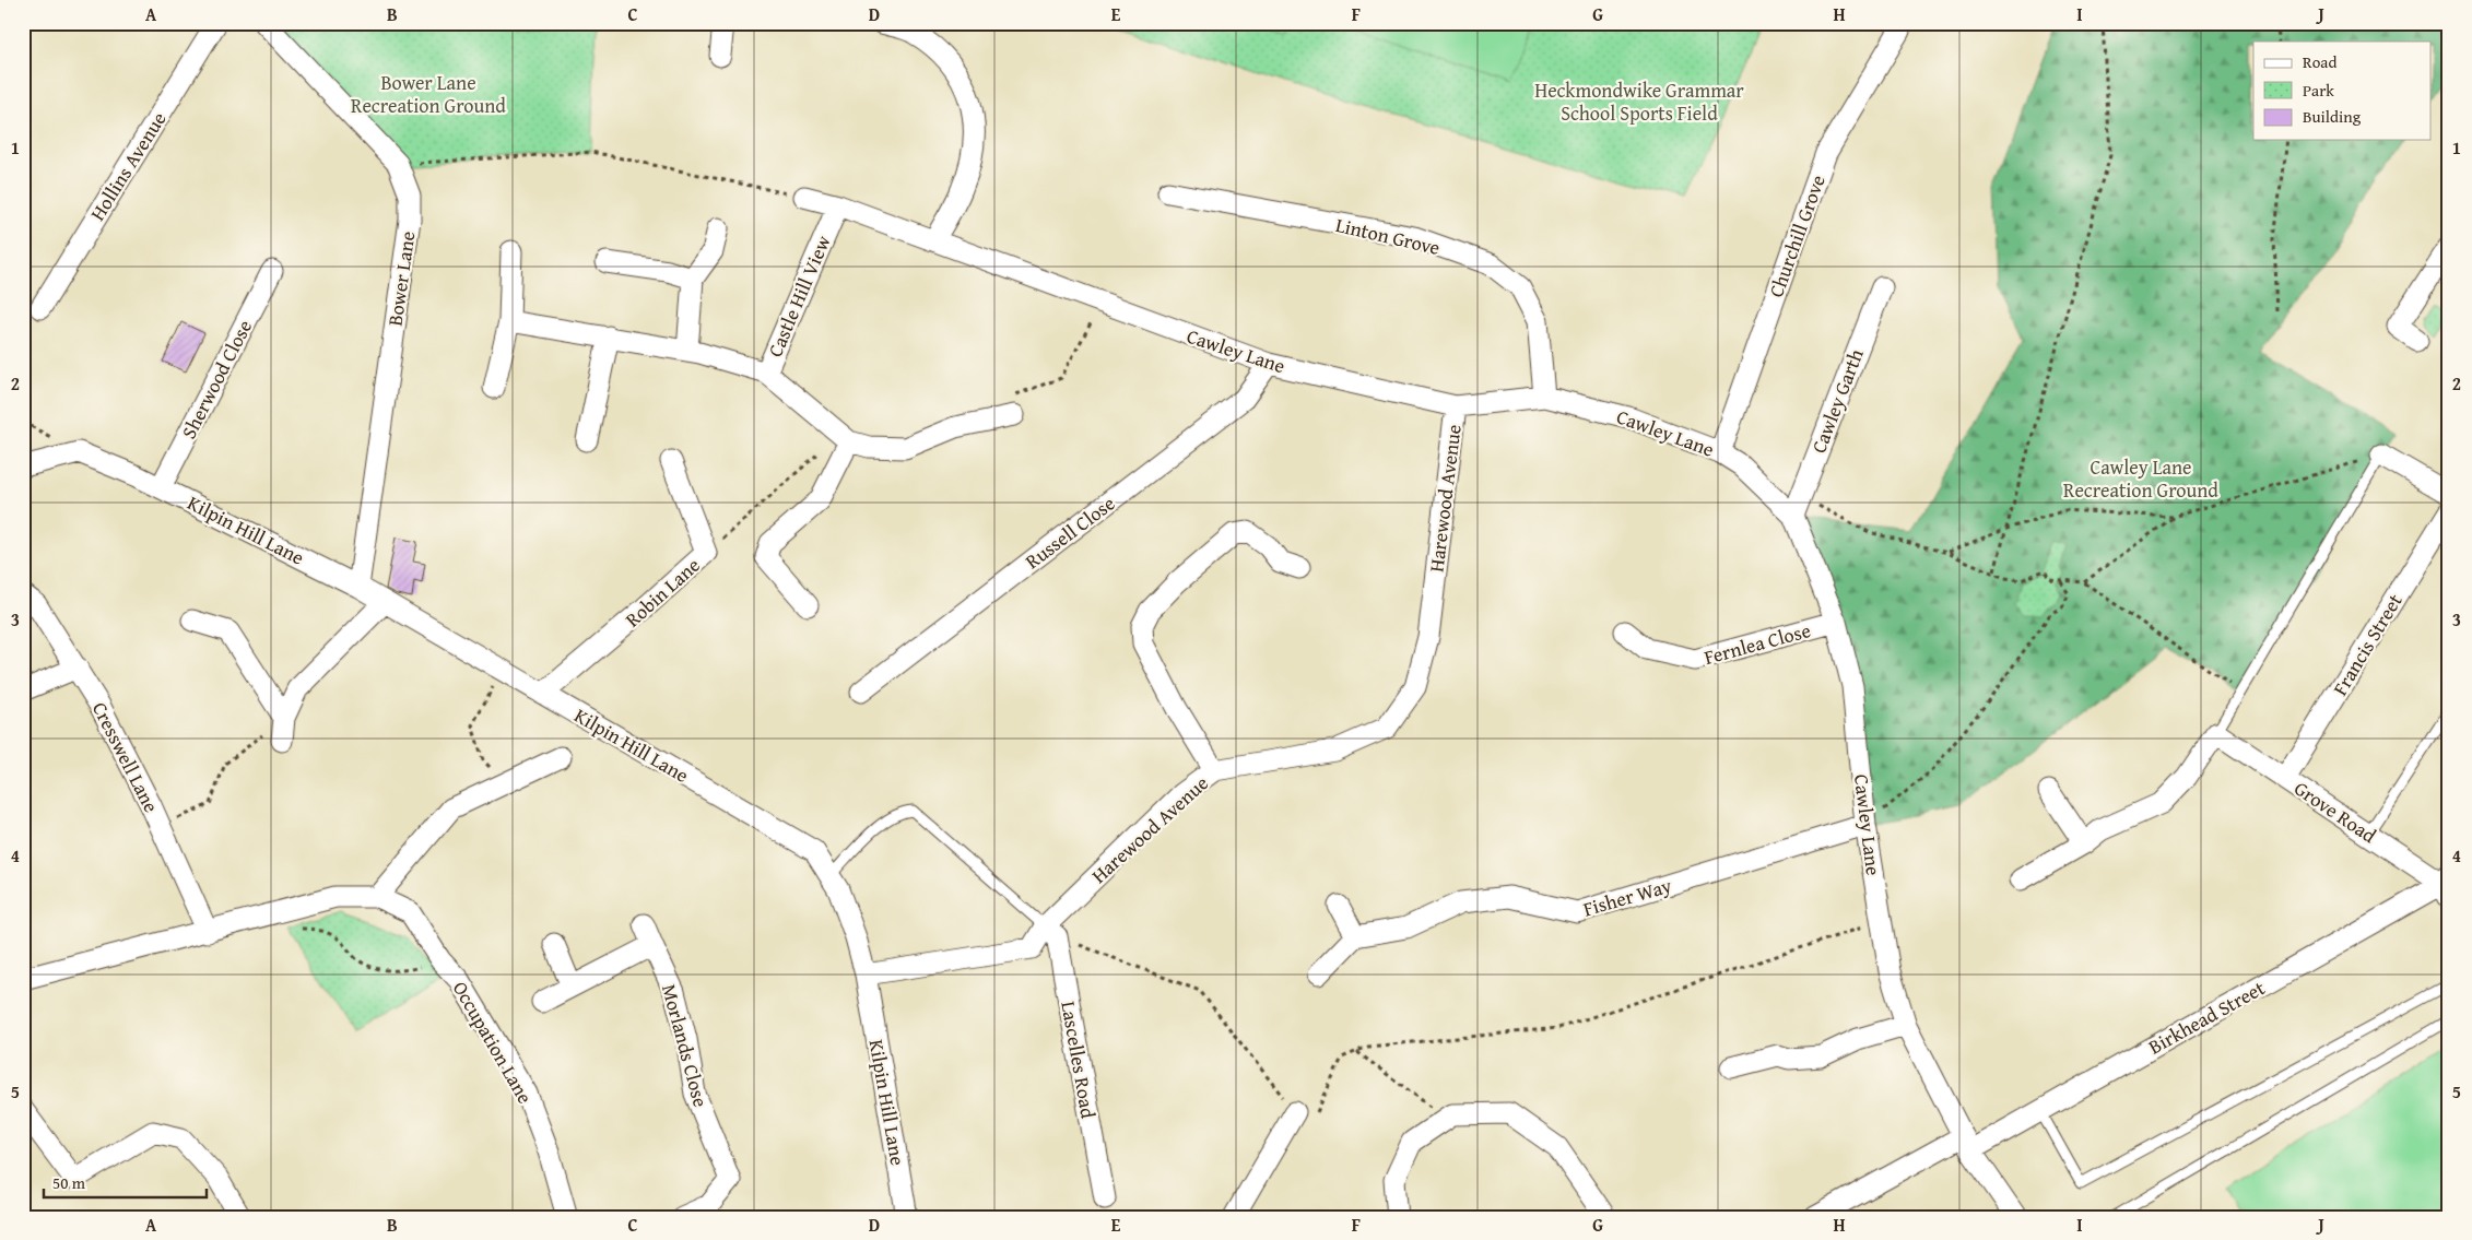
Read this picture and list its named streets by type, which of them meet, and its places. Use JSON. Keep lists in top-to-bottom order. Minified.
{"streets":{"street":["Hollins Avenue","Linton Grove","Churchill Grove","Bower Lane","Castle Hill View","Cawley Lane","Sherwood Close","Cawley Garth","Harewood Avenue","Kilpin Hill Lane","Russell Close","Robin Lane","Fernlea Close","Francis Street","Cresswell Lane","Grove Road","Fisher Way","Birkhead Street","Occupation Lane","Morlands Close","Lascelles Road"]},"crossings":[["Linton Grove","Cawley Lane"],["Churchill Grove","Cawley Lane"],["Bower Lane","Kilpin Hill Lane"],["Castle Hill View","Cawley Lane"],["Cawley Lane","Cawley Garth"],["Cawley Lane","Harewood Avenue"],["Cawley Lane","Russell Close"],["Cawley Lane","Fernlea Close"],["Cawley Lane","Fisher Way"],["Cawley Lane","Birkhead Street"],["Sherwood Close","Kilpin Hill Lane"],["Harewood Avenue","Kilpin Hill Lane"],["Harewood Avenue","Lascelles Road"],["Kilpin Hill Lane","Robin Lane"],["Francis Street","Grove Road"],["Cresswell Lane","Occupation Lane"],["Grove Road","Birkhead Street"]],"parks":["Bower Lane Recreation Ground","Heckmondwike Grammar School Sports Field","Cawley Lane Recreation Ground"],"legend":["Road","Park","Building"],"scale_bar":"50 m","grid":{"columns":["A","B","C","D","E","F","G","H","I","J"],"rows":["1","2","3","4","5"]}}
